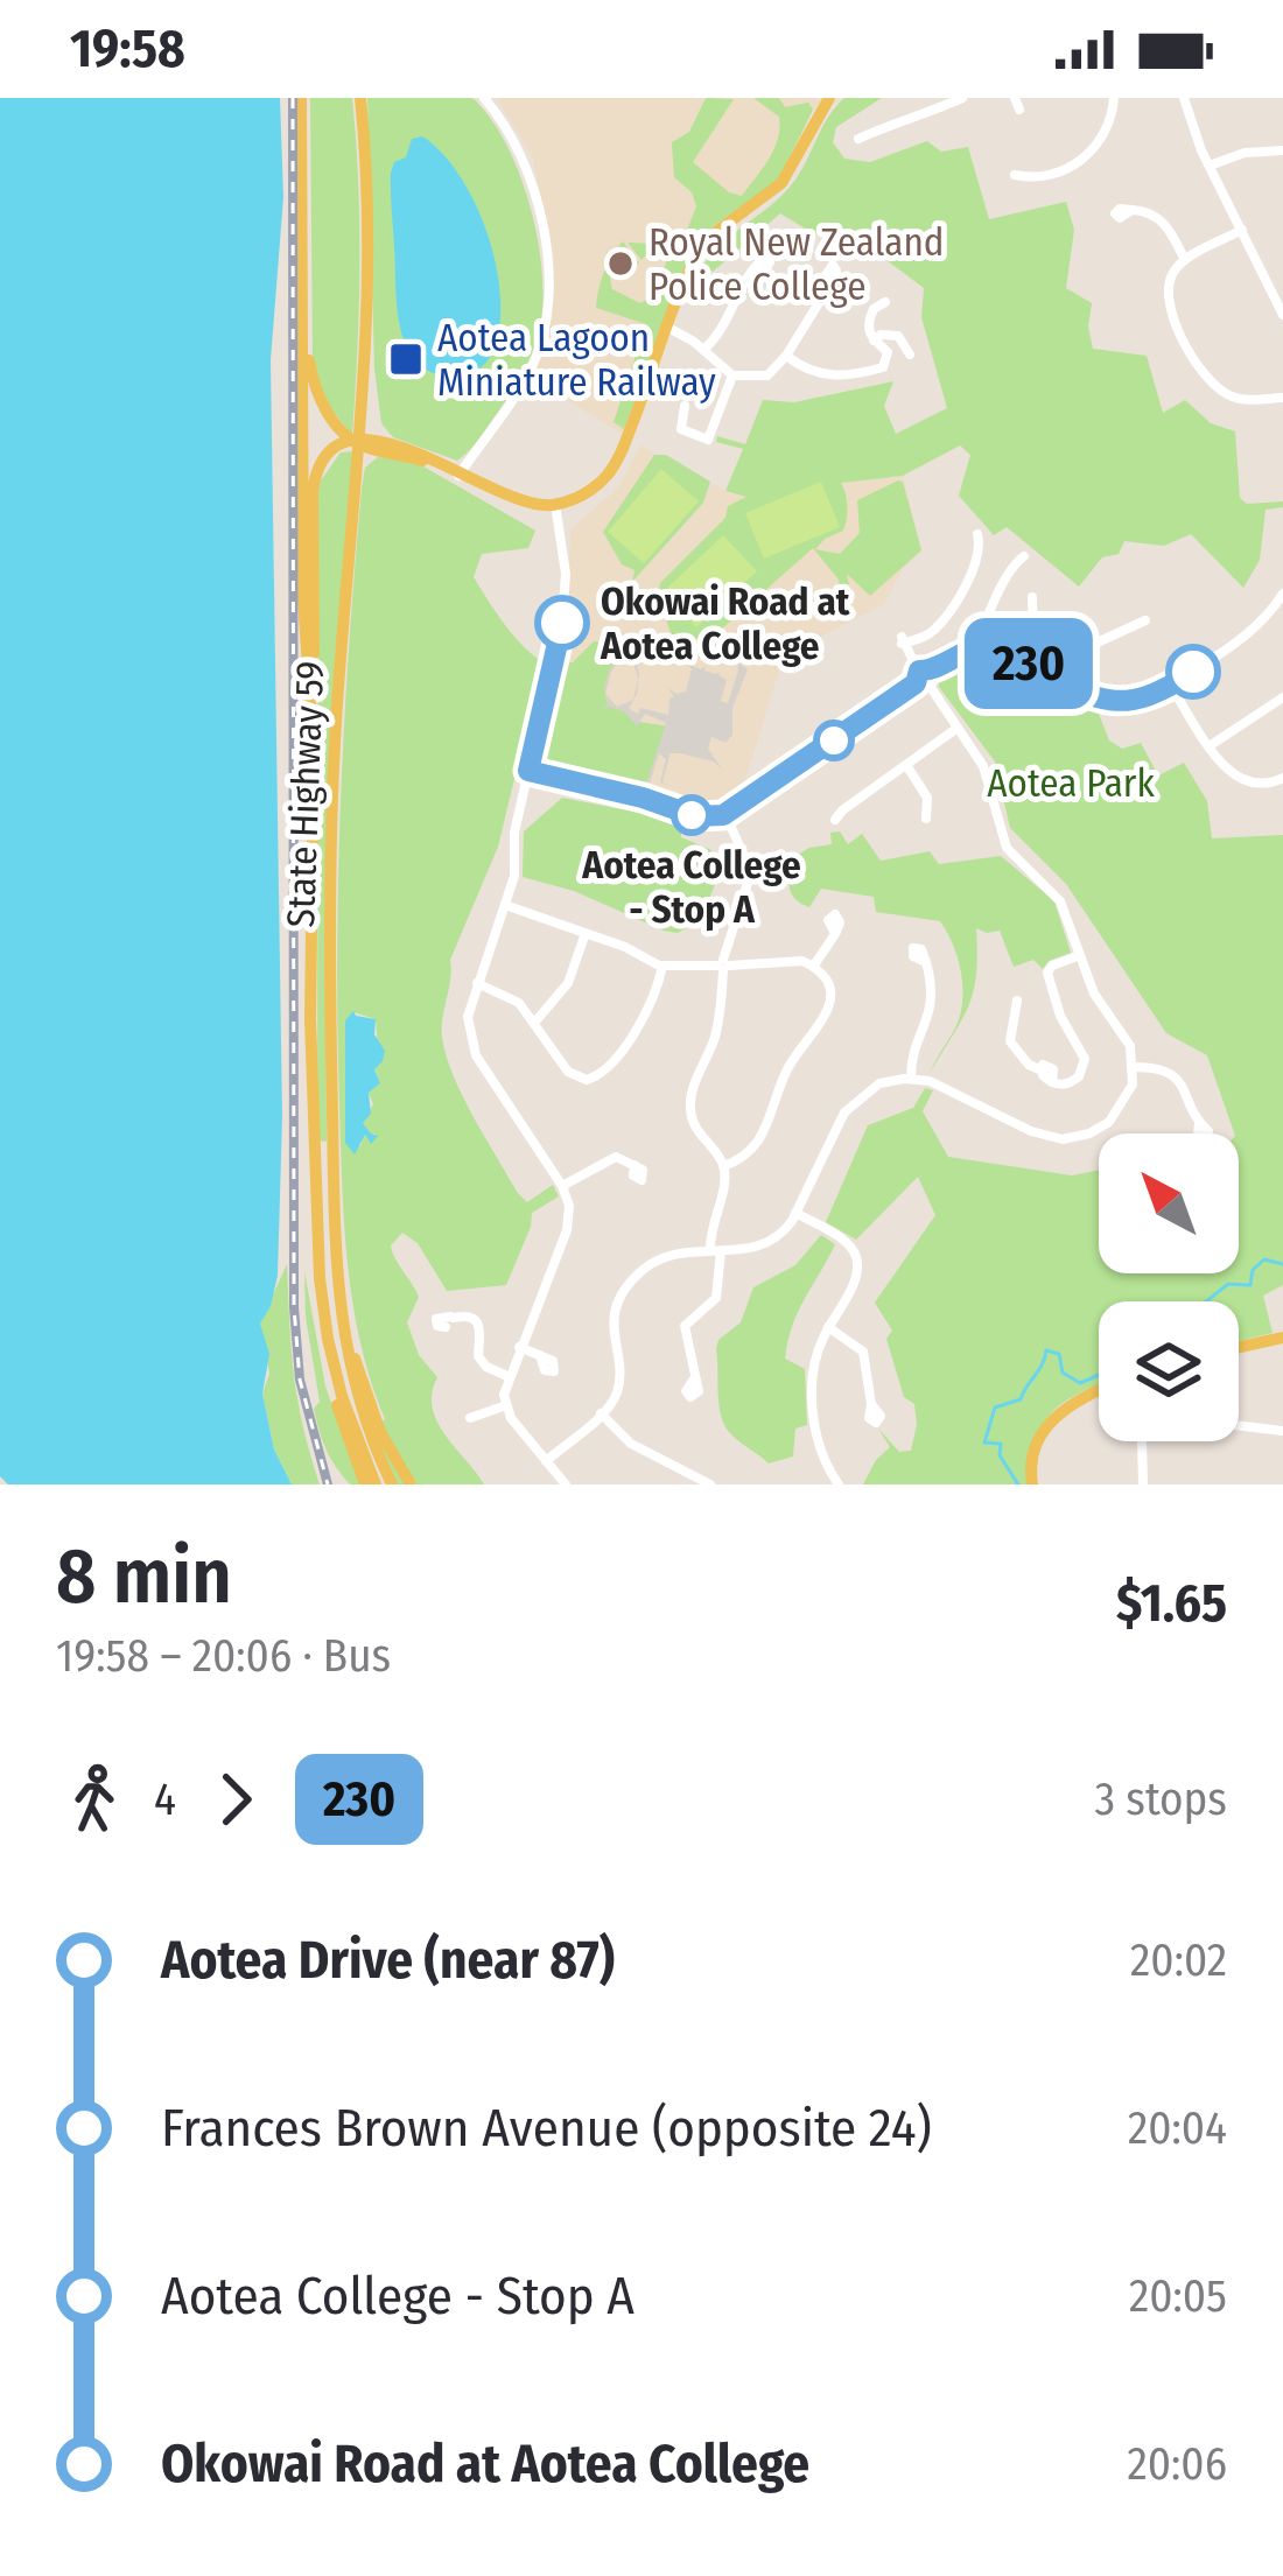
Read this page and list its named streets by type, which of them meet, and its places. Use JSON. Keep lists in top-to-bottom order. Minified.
{"streets":{"main road":["State Highway 59"]},"parks":["Aotea Park"],"places":{"other":["Royal New Zealand Police College","Okowai Road at Aotea College","Aotea College - Stop A"],"transit":["Aotea Lagoon Miniature Railway"]},"lines":["bus line 230"],"north":"top left","page":{"status":"19:58","on_map":"230","heading":["8 min","19:58 – 20:06 · Bus","$1.65"],"legs":["4","230","3 stops"],"list":[{"name":"Aotea Drive (near 87)","value":"20:02"},{"name":"Frances Brown Avenue (opposite 24)","value":"20:04"},{"name":"Aotea College - Stop A","value":"20:05"},{"name":"Okowai Road at Aotea College","value":"20:06"}]}}
